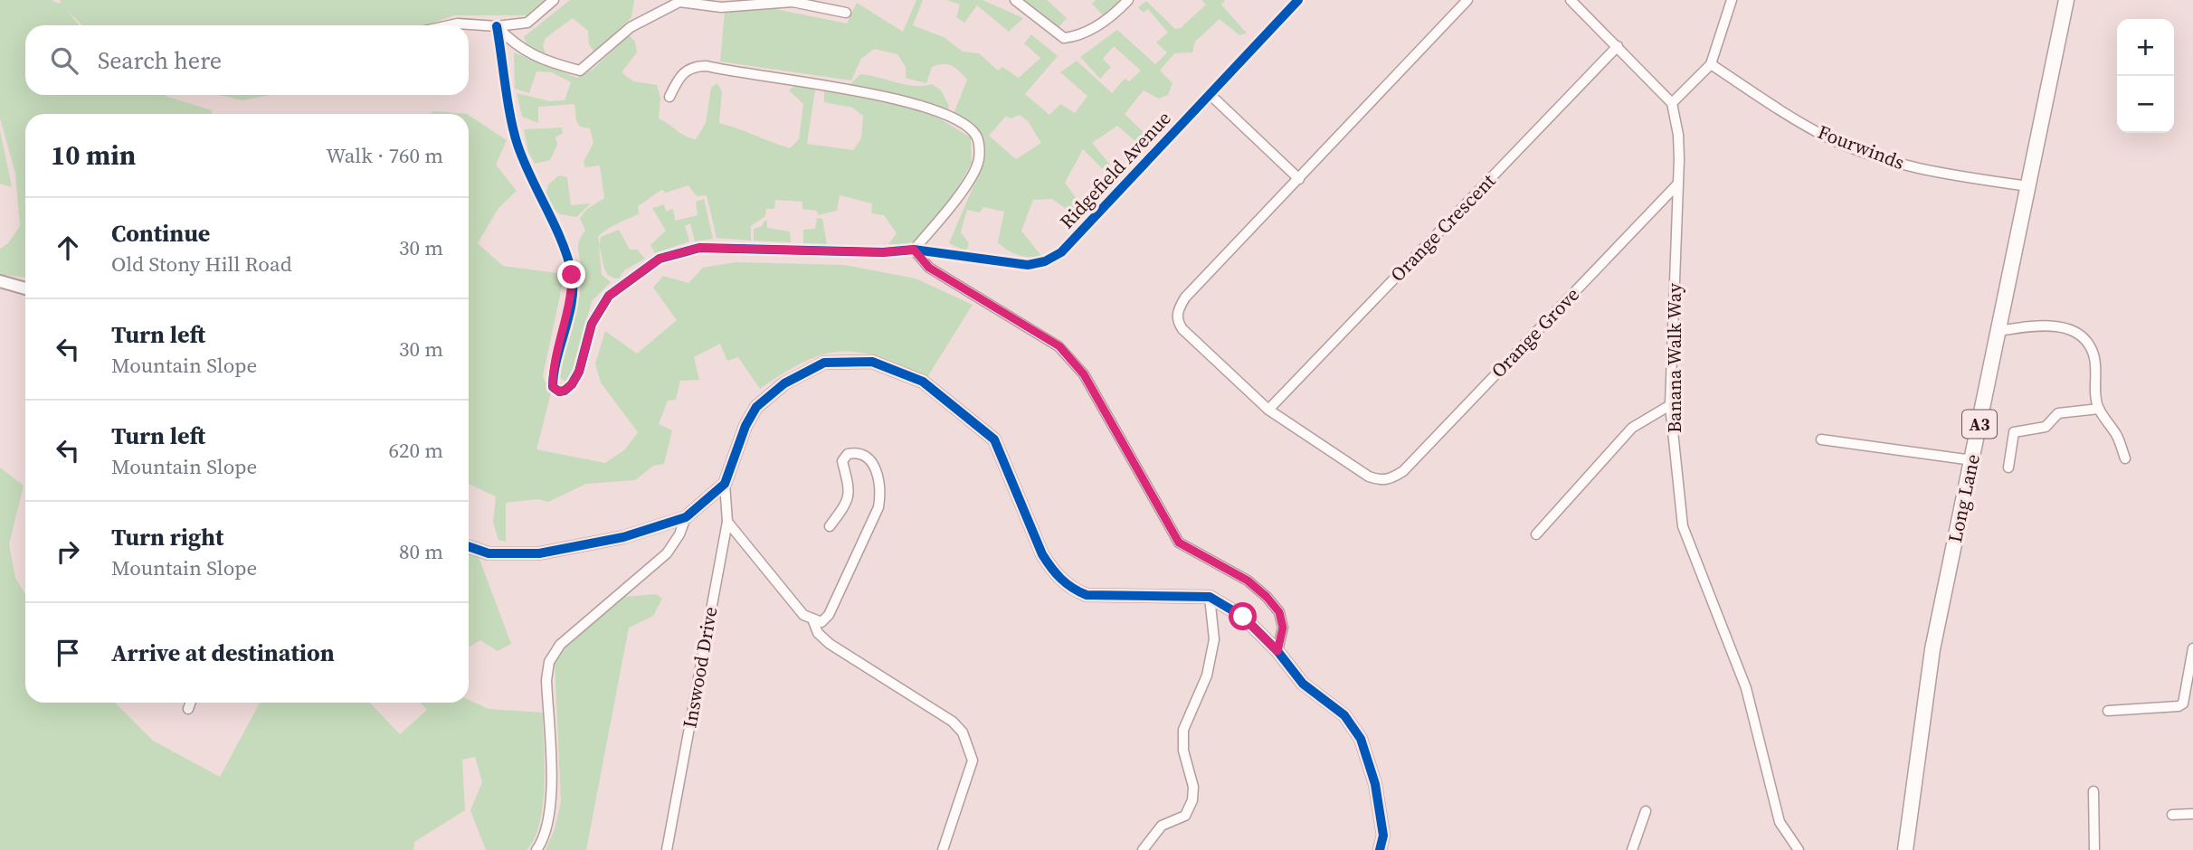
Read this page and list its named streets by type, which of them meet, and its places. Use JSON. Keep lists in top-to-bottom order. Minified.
{"streets":{"main road":["A3","Long Lane"],"street":["Fourwinds","Ridgefield Avenue","Orange Crescent","Orange Grove","Banana Walk Way","Inswood Drive"]},"crossings":[["Fourwinds","Long Lane"],["Orange Crescent","Orange Grove"],["Orange Grove","Banana Walk Way"]],"page":{"map_buttons":["+","−"],"search":"Search here","heading":["10 min","Walk · 760 m"],"list":[["Continue","Old Stony Hill Road","30 m"],["Turn left","Mountain Slope","30 m"],["Turn left","Mountain Slope","620 m"],["Turn right","Mountain Slope","80 m"],"Arrive at destination"]}}
